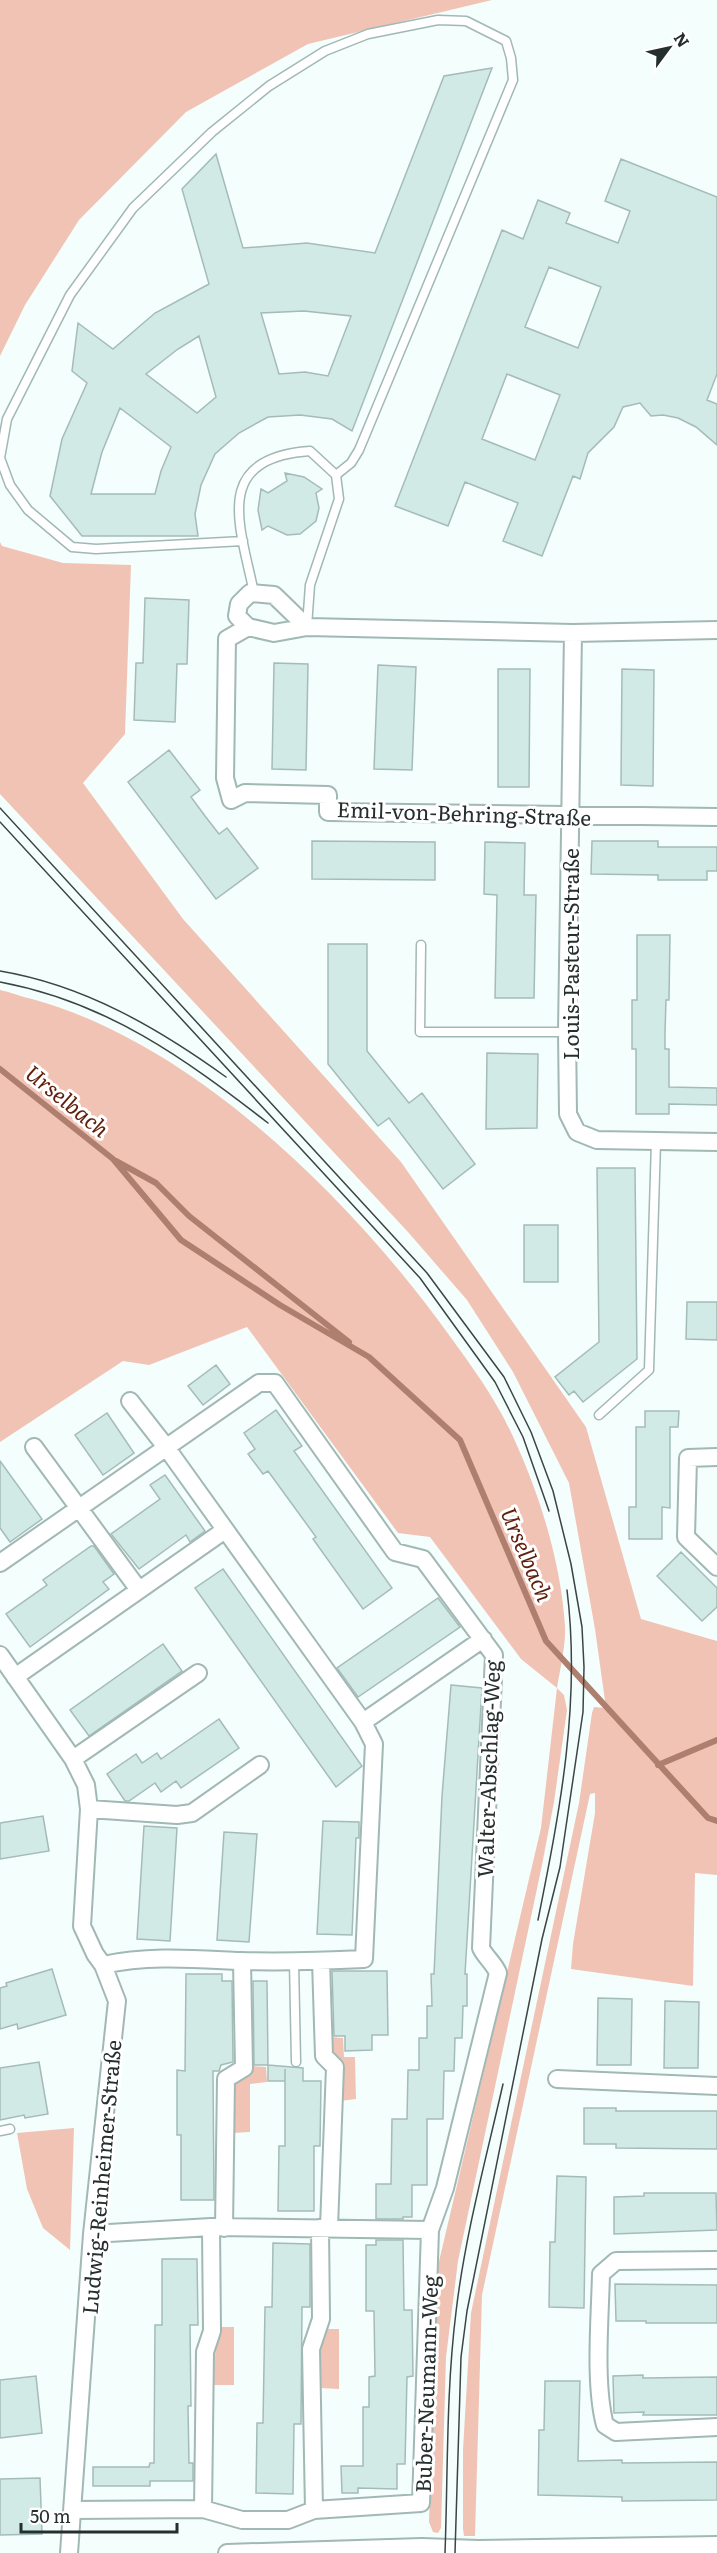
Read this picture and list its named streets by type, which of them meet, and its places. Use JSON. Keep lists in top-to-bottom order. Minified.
{"streets":{"street":["Emil-von-Behring-Straße","Louis-Pasteur-Straße","Walter-Abschlag-Weg","Ludwig-Reinheimer-Straße","Buber-Neumann-Weg"]},"crossings":[["Emil-von-Behring-Straße","Louis-Pasteur-Straße"],["Walter-Abschlag-Weg","Buber-Neumann-Weg"],["Ludwig-Reinheimer-Straße","Buber-Neumann-Weg"]],"water":["Urselbach"],"scale_bar":"50 m","north":"top right"}
